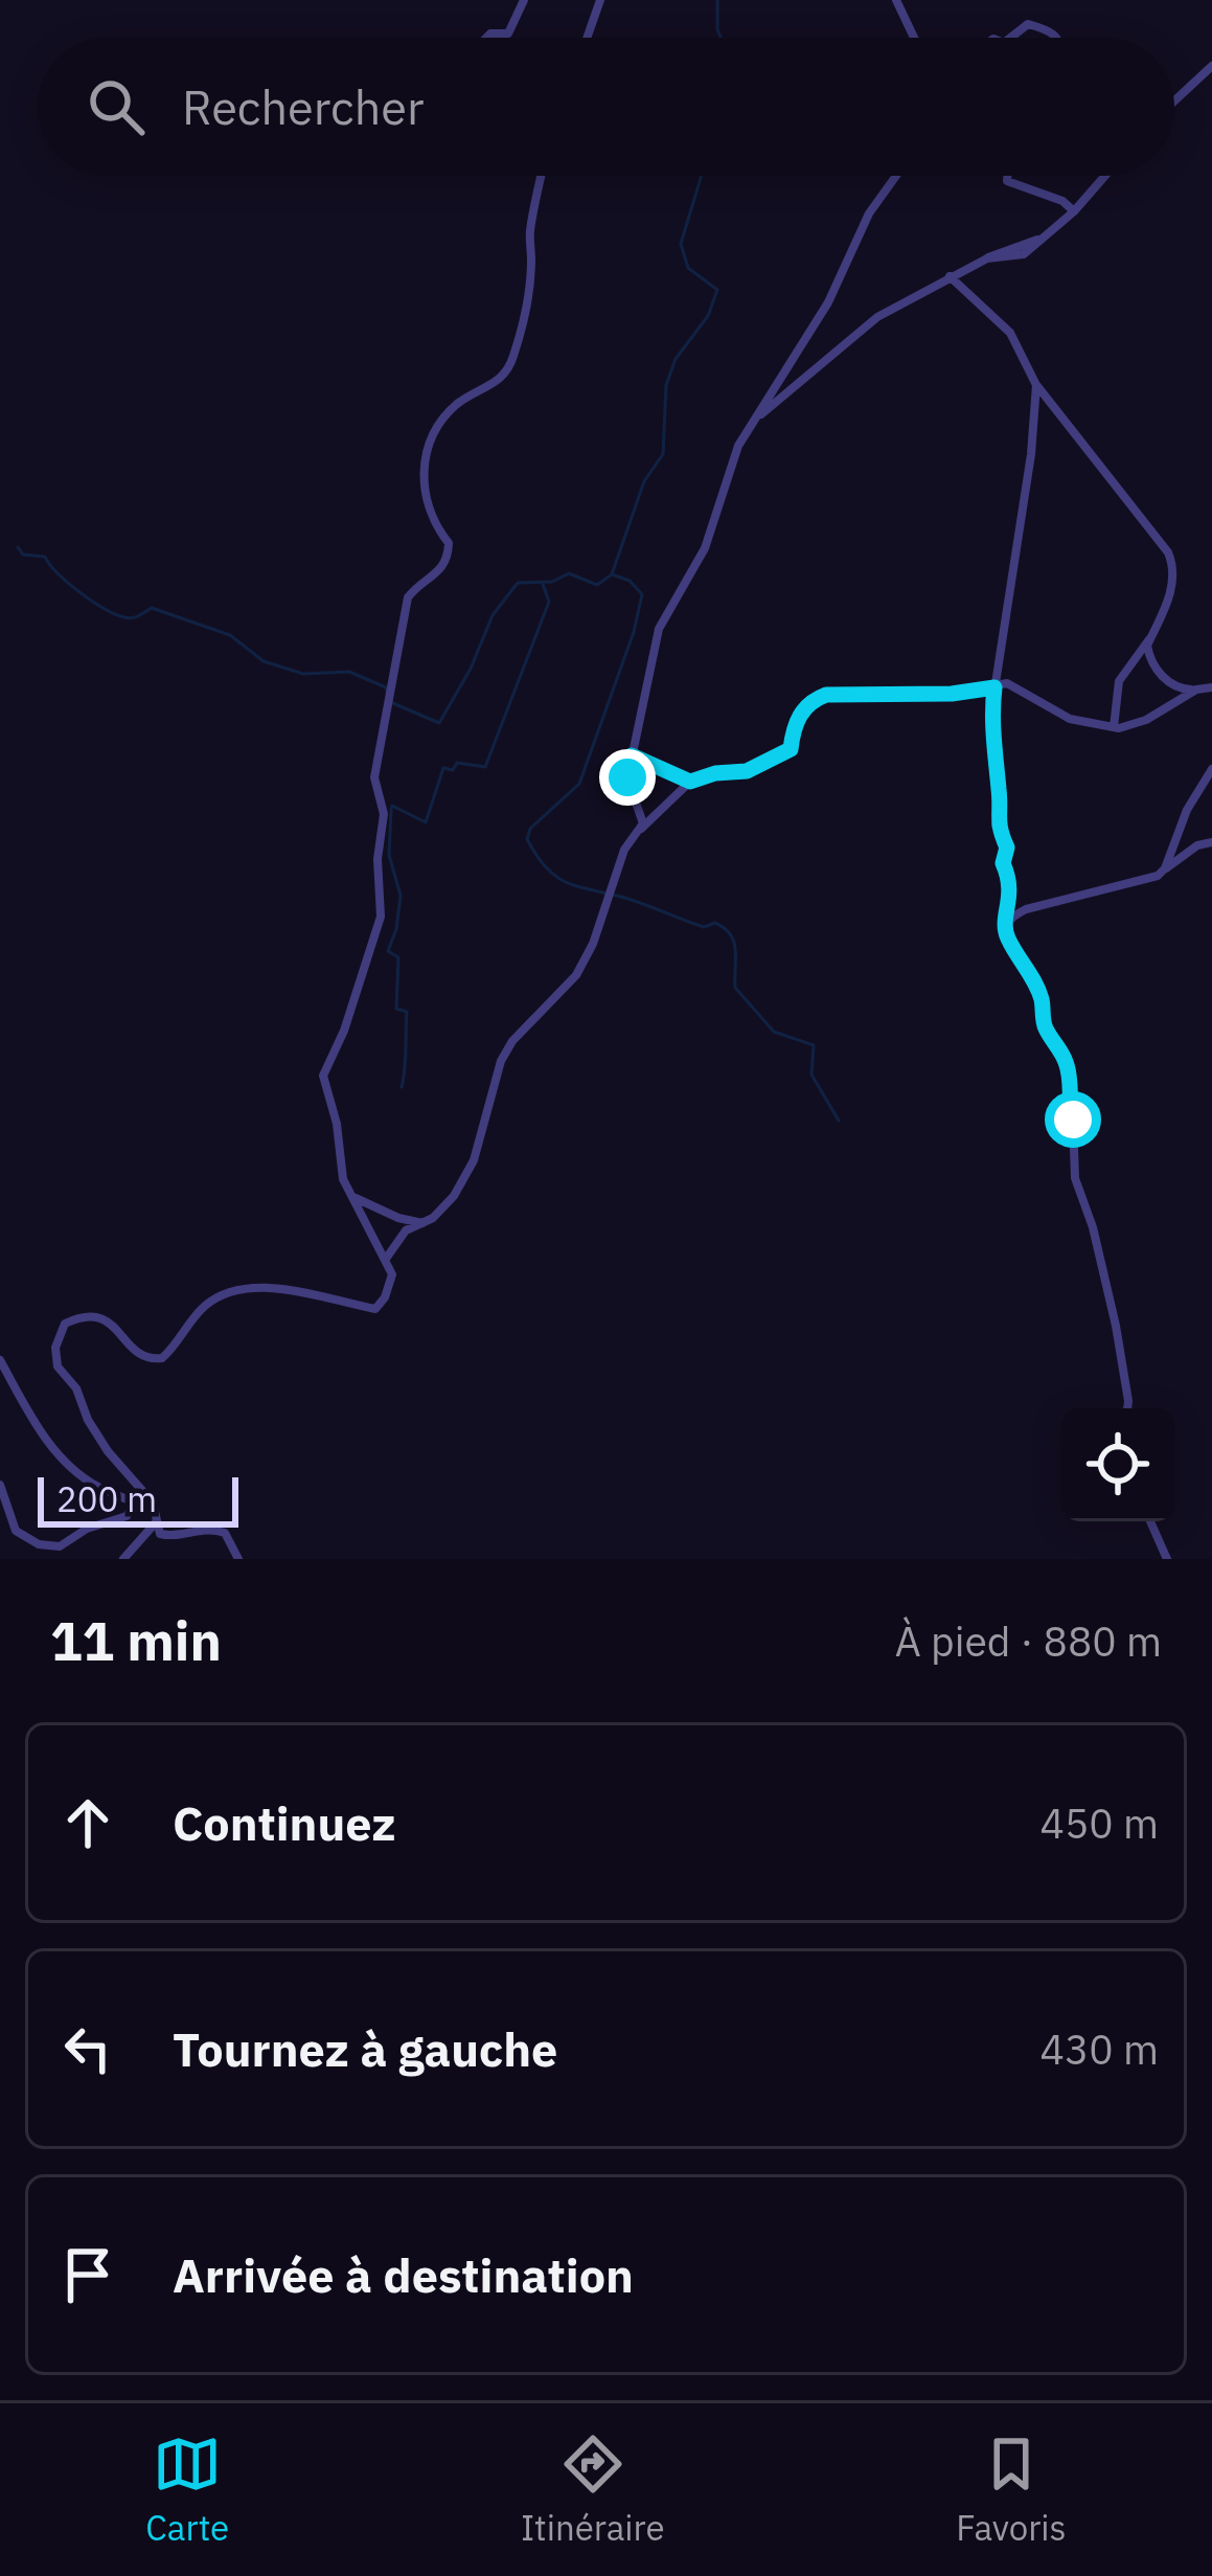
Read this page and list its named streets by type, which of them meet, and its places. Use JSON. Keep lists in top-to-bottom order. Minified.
{"scale_bar":"200 m","page":{"search":"Rechercher","scale":"200 m","heading":["11 min","À pied · 880 m"],"list":[["Continuez","450 m"],["Tournez à gauche","430 m"],"Arrivée à destination"],"nav":["Carte","Itinéraire","Favoris"]}}
